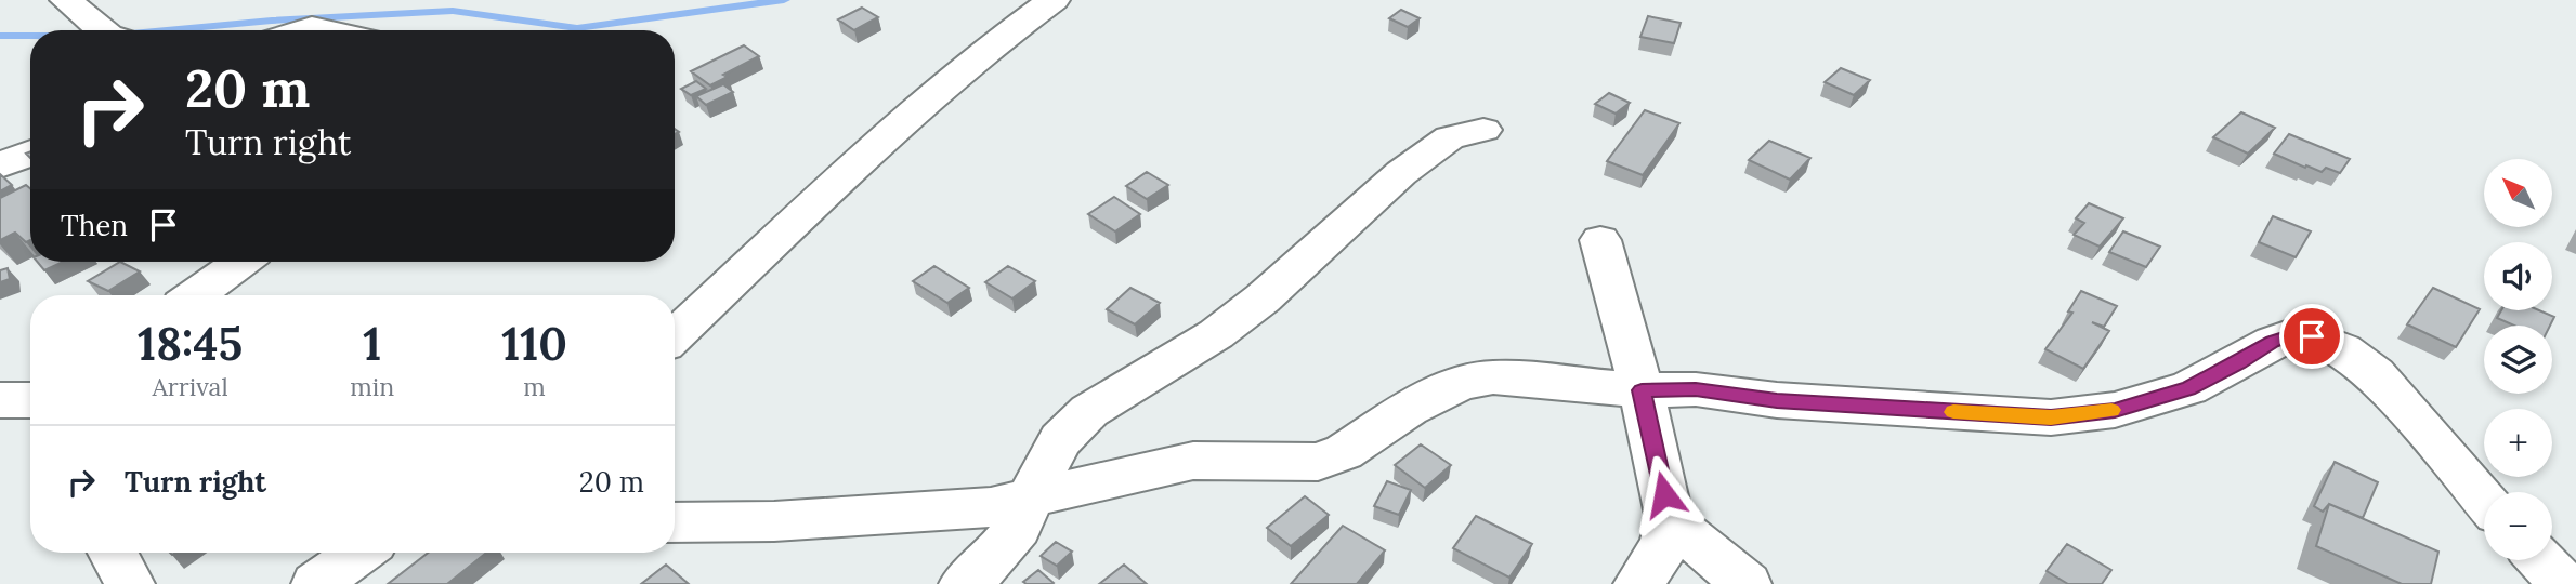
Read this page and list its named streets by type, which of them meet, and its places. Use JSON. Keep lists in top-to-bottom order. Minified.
{"north":"top left","page":{"turn":["20 m","Turn right"],"map_buttons":["+","−"],"then":"Then","eta":["18:45","Arrival","1","min","110","m"],"list":[{"name":"Turn right","value":"20 m"}]}}
